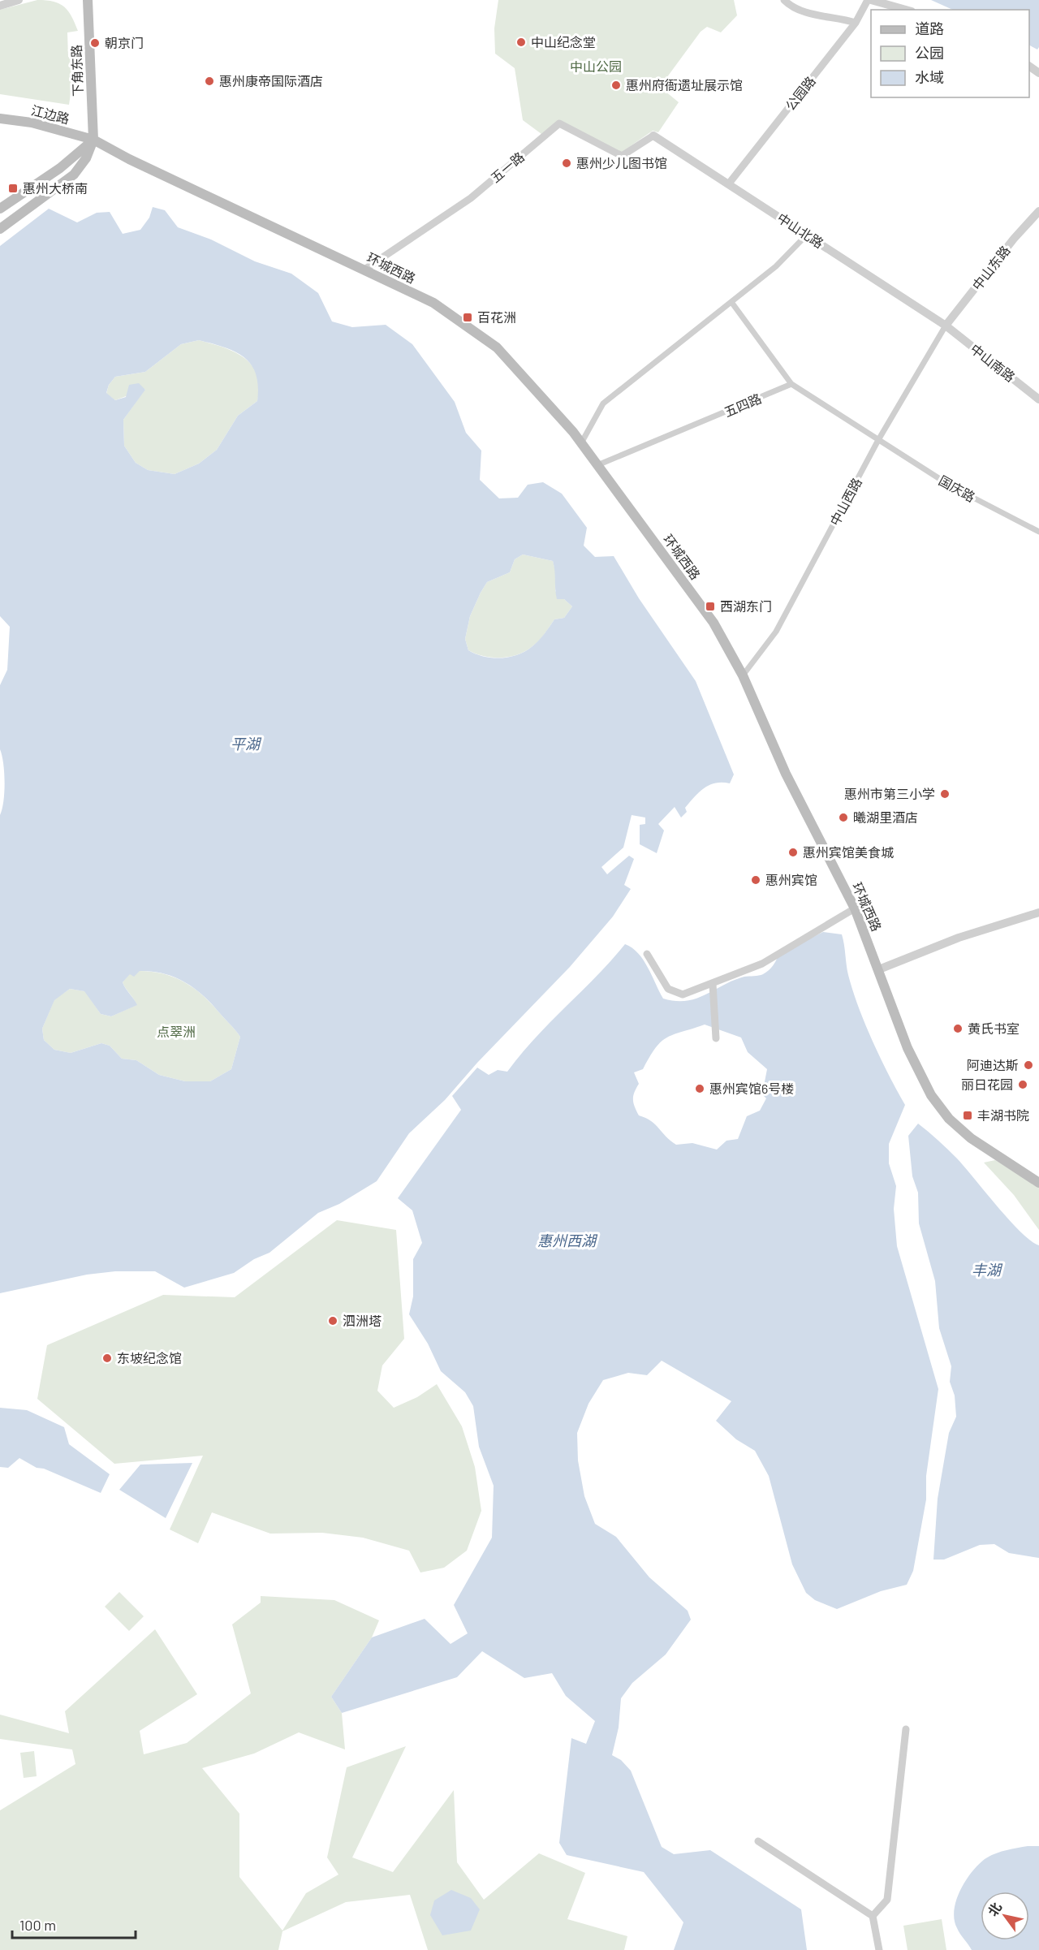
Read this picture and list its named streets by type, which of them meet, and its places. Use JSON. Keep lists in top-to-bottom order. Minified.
{"streets":{"main road":["下角东路","江边路","环城西路"],"street":["公园路","五一路","中山北路","中山东路","中山南路","五四路","国庆路","中山西路"]},"crossings":[["下角东路","江边路"],["下角东路","环城西路"],["公园路","中山北路"],["江边路","环城西路"],["五一路","中山北路"],["五一路","环城西路"],["中山北路","中山东路"],["中山北路","中山南路"],["中山北路","中山西路"],["环城西路","五四路"],["环城西路","中山西路"],["中山东路","中山南路"],["中山东路","中山西路"],["中山南路","中山西路"],["国庆路","中山西路"]],"water":["平湖","惠州西湖","丰湖"],"parks":["中山公园","点翠洲"],"places":{"other":["中山纪念堂","朝京门","惠州康帝国际酒店","惠州府衙遗址展示馆","惠州少儿图书馆","惠州市第三小学","曦湖里酒店","惠州宾馆美食城","惠州宾馆","黄氏书室","阿迪达斯","丽日花园","惠州宾馆6号楼","泗洲塔","东坡纪念馆"],"transit":["惠州大桥南","百花洲","西湖东门","丰湖书院"]},"legend":["道路","公园","水域"],"scale_bar":"100 m","north":"top left"}
